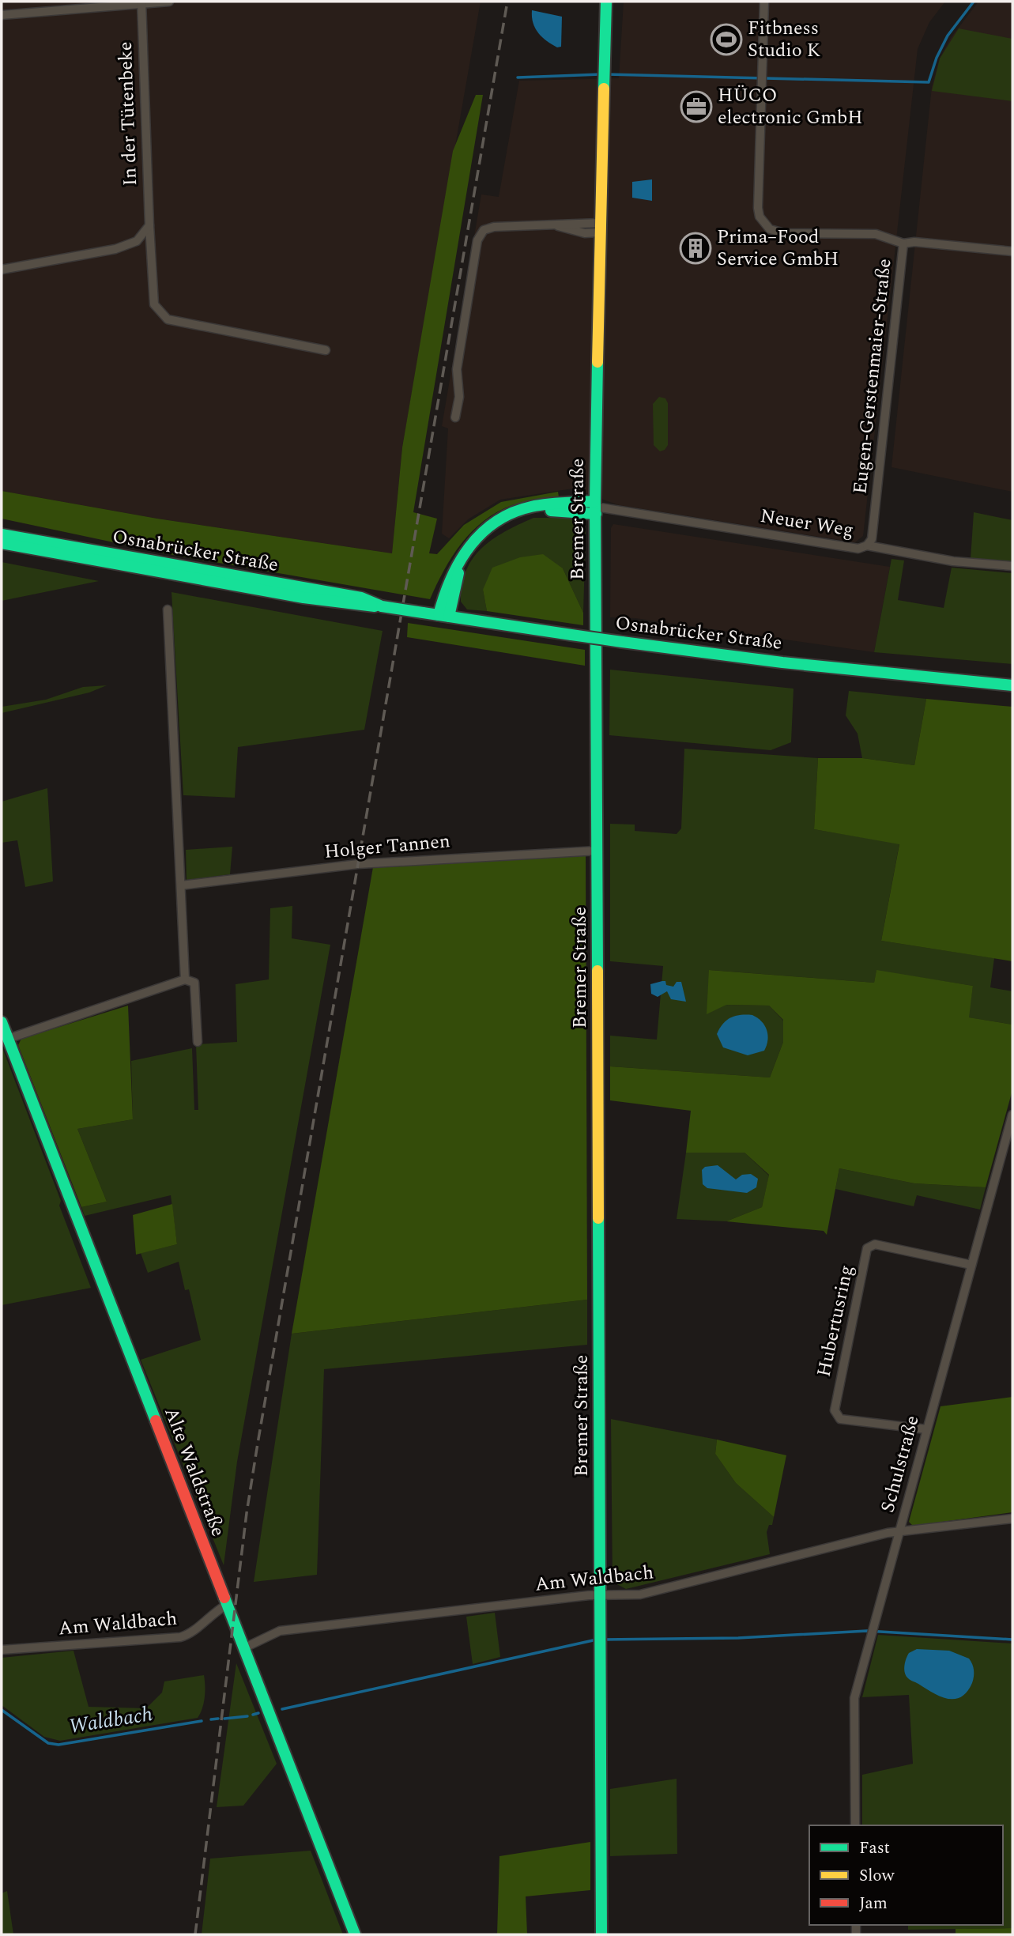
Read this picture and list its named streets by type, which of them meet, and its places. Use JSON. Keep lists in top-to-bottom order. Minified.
{"streets":{"main road":["Bremer Straße","Osnabrücker Straße","Alte Waldstraße"],"street":["In der Tütenbeke","Eugen-Gerstenmaier-Straße","Neuer Weg","Holger Tannen","Hubertusring","Schulstraße","Am Waldbach"]},"crossings":[["Eugen-Gerstenmaier-Straße","Neuer Weg"],["Bremer Straße","Neuer Weg"],["Bremer Straße","Holger Tannen"],["Bremer Straße","Am Waldbach"],["Hubertusring","Schulstraße"],["Schulstraße","Am Waldbach"],["Alte Waldstraße","Am Waldbach"]],"water":["Waldbach"],"places":{"sports":["Fitbness Studio K"],"office":["HÜCO electronic GmbH"],"building":["Prima–Food Service GmbH"]},"legend":["Fast","Slow","Jam"]}
